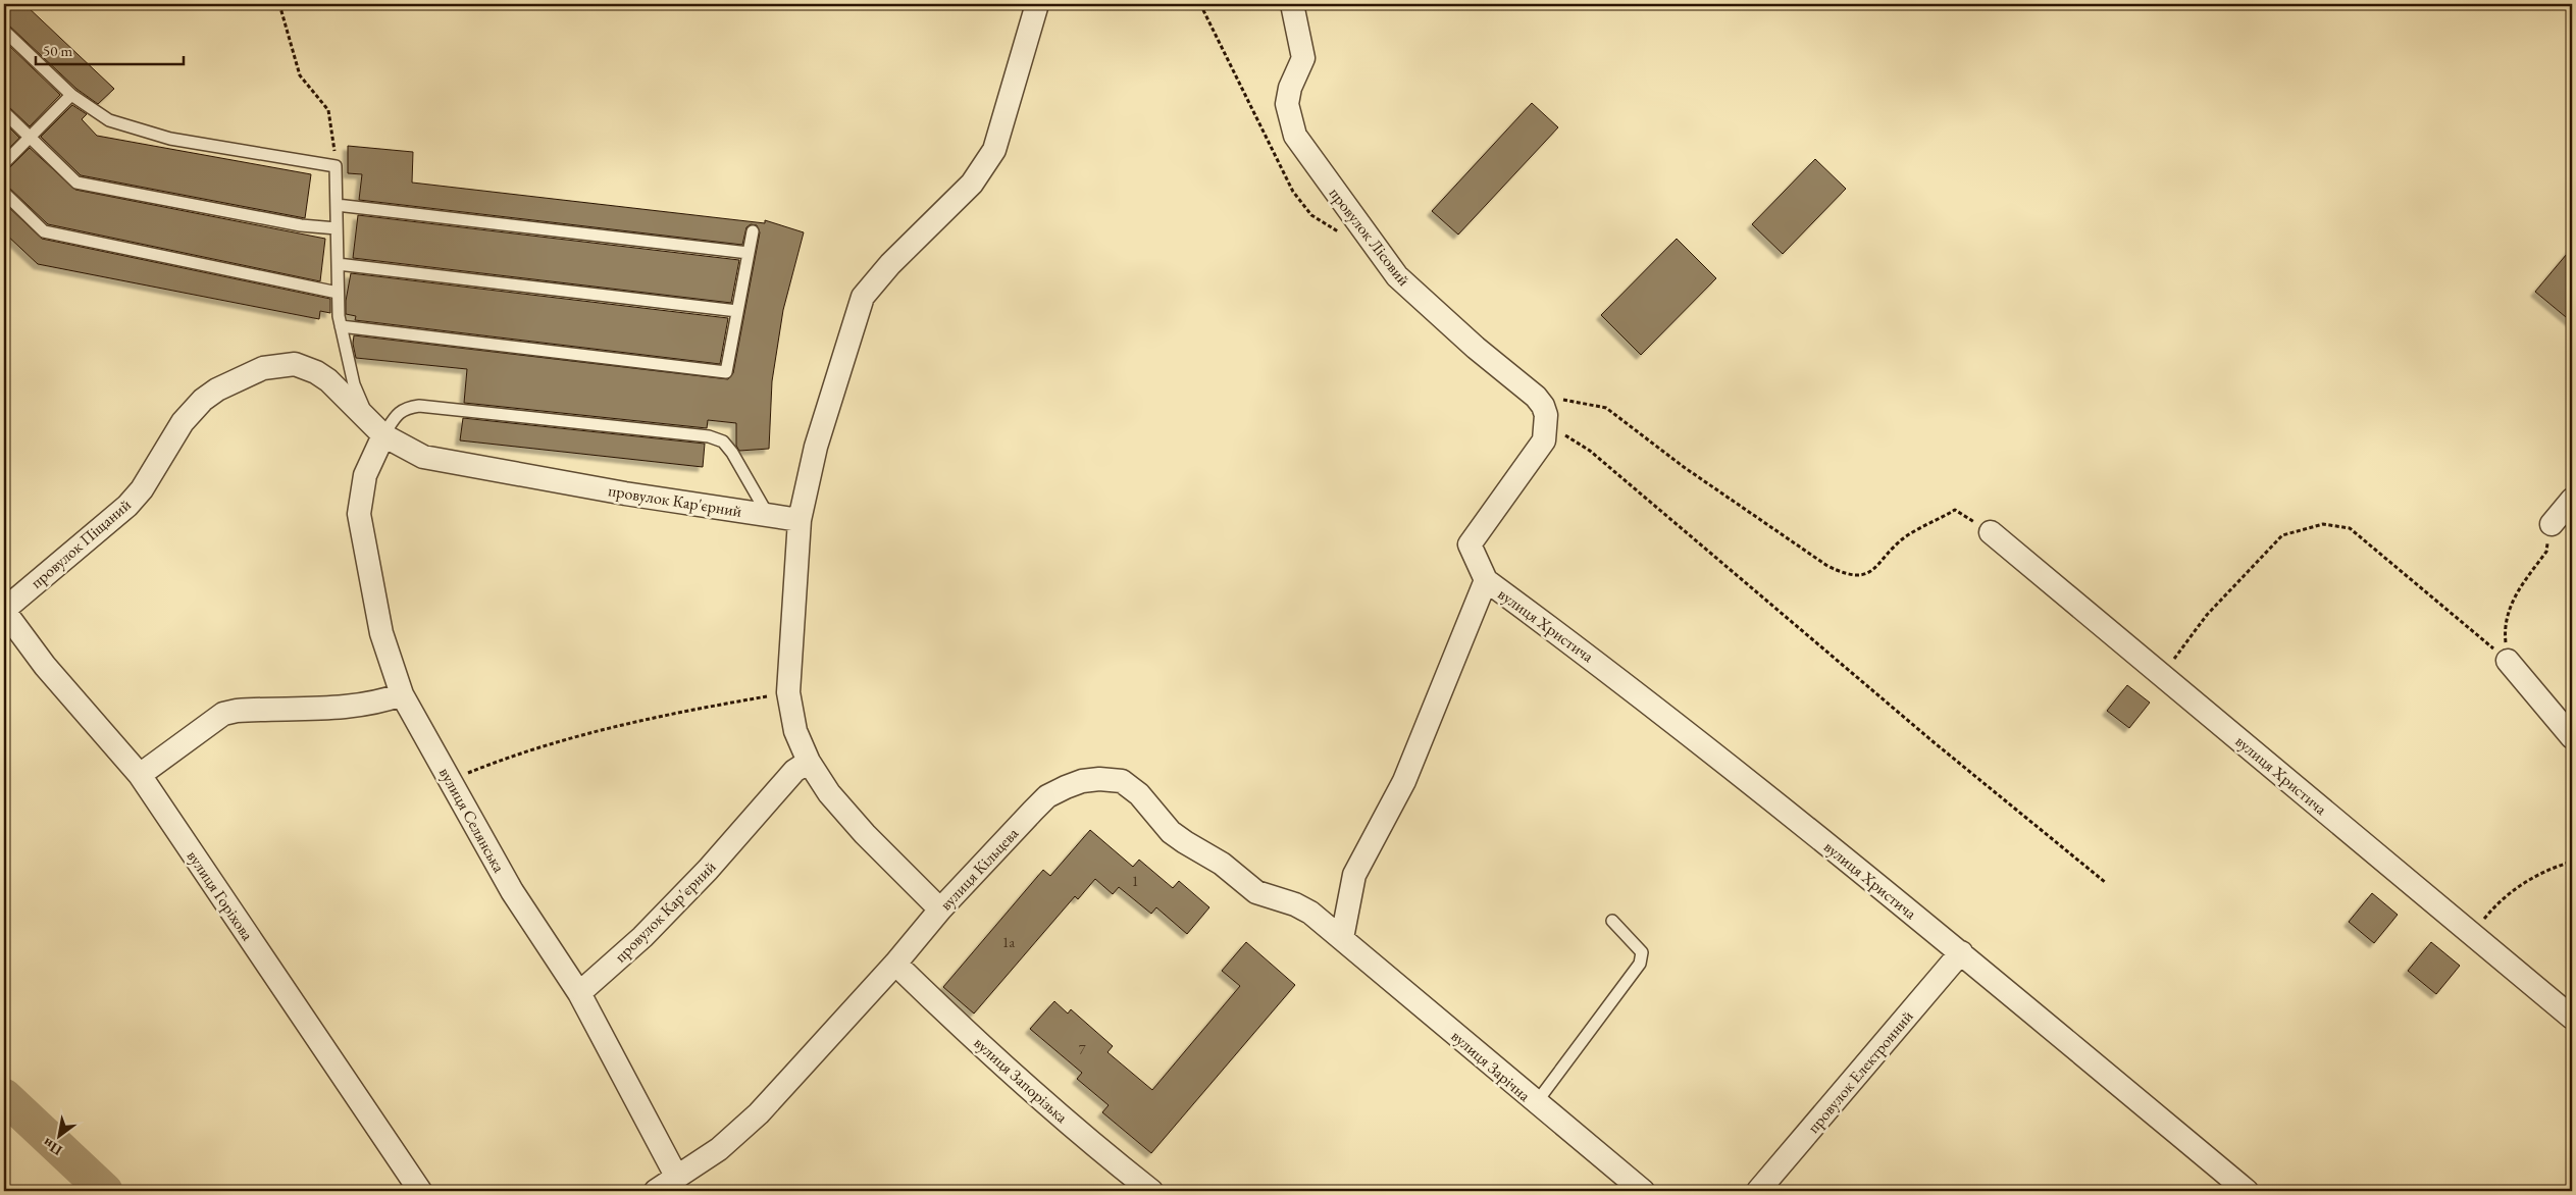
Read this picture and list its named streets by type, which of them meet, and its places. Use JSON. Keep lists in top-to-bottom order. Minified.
{"streets":{"street":["провулок Лісовий","провулок Кар'єрний","провулок Піщаний","вулиця Христича","вулиця Селянська","вулиця Кільцева","вулиця Горіхова","вулиця Зарічна","провулок Електронний","вулиця Запорізька"]},"crossings":[["провулок Кар'єрний","провулок Піщаний"],["провулок Кар'єрний","вулиця Селянська"],["провулок Піщаний","вулиця Селянська"],["провулок Піщаний","вулиця Горіхова"],["вулиця Христича","провулок Електронний"],["вулиця Селянська","вулиця Кільцева"],["вулиця Кільцева","вулиця Зарічна"],["вулиця Кільцева","вулиця Запорізька"]],"house_numbers":["1","1а","7"],"scale_bar":"50 m","north":"bottom left"}
